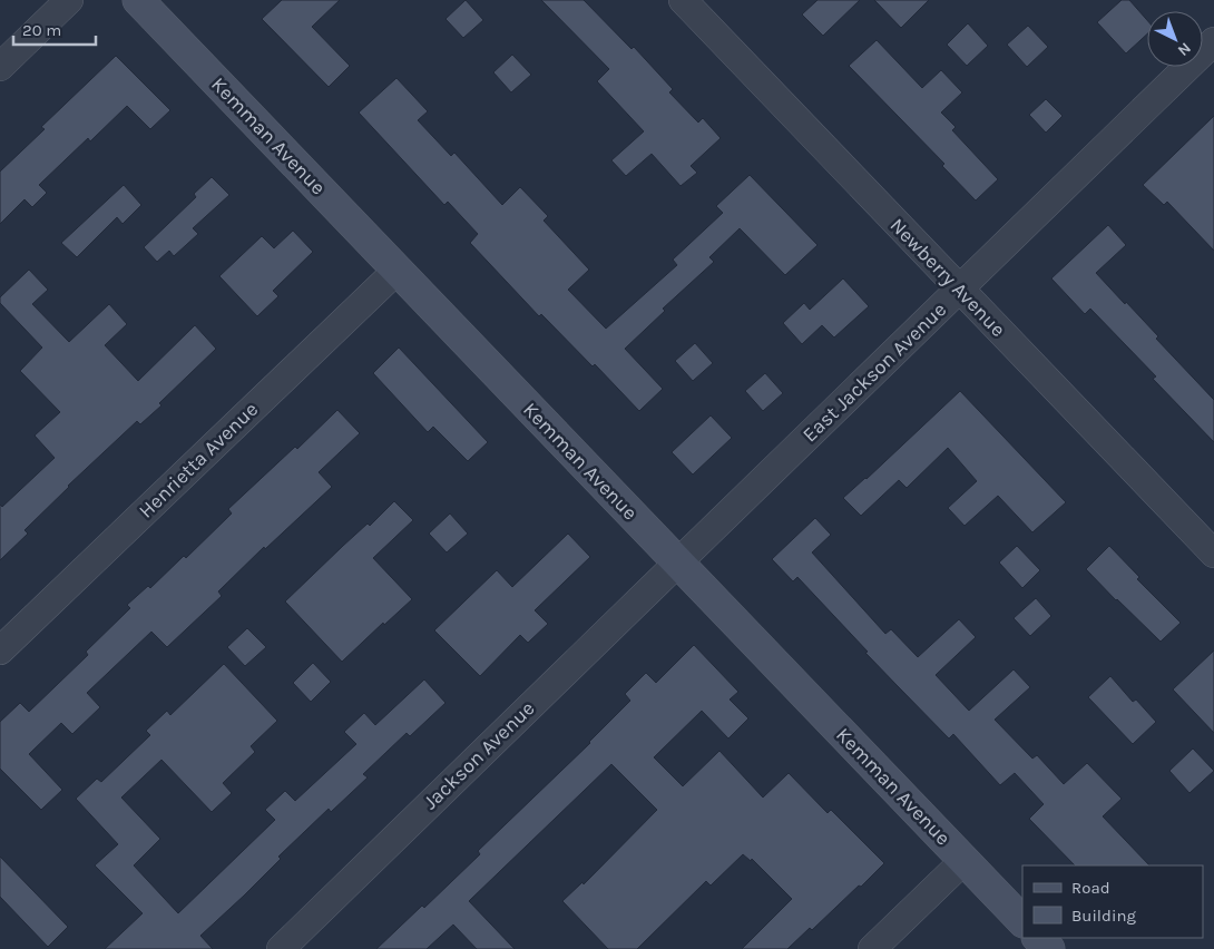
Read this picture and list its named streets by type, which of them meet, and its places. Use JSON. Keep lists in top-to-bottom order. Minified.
{"streets":{"street":["Kemman Avenue","Newberry Avenue","East Jackson Avenue","Henrietta Avenue","Jackson Avenue"]},"crossings":[["Kemman Avenue","East Jackson Avenue"],["Kemman Avenue","Henrietta Avenue"],["Kemman Avenue","Jackson Avenue"],["Newberry Avenue","East Jackson Avenue"],["East Jackson Avenue","Jackson Avenue"]],"legend":["Road","Building"],"scale_bar":"20 m","north":"bottom right"}
